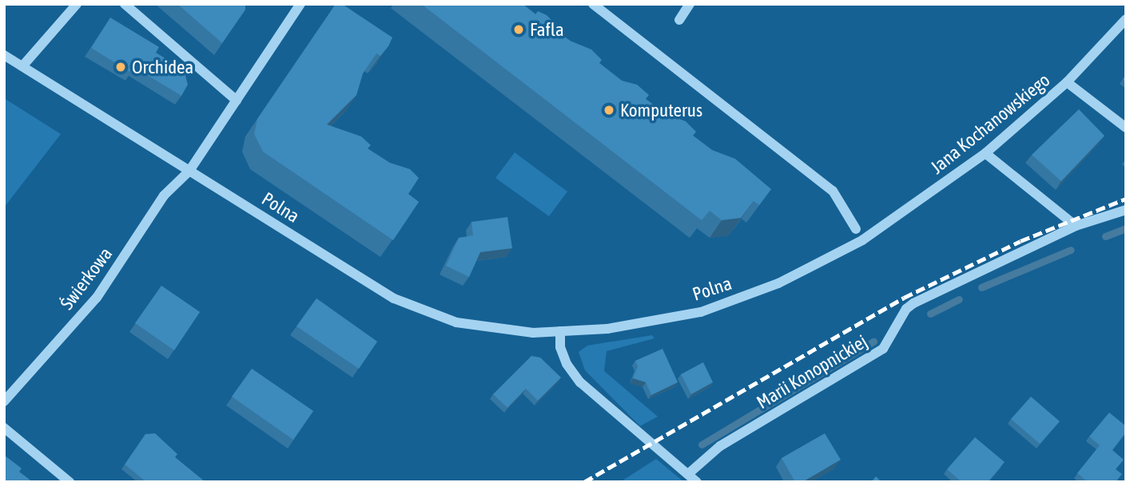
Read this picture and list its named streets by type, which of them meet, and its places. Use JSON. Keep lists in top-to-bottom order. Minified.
{"streets":{"street":["Jana Kochanowskiego","Polna","Świerkowa","Marii Konopnickiej"]},"crossings":[["Jana Kochanowskiego","Polna"],["Polna","Świerkowa"]],"places":["Fafla","Orchidea","Komputerus"]}
